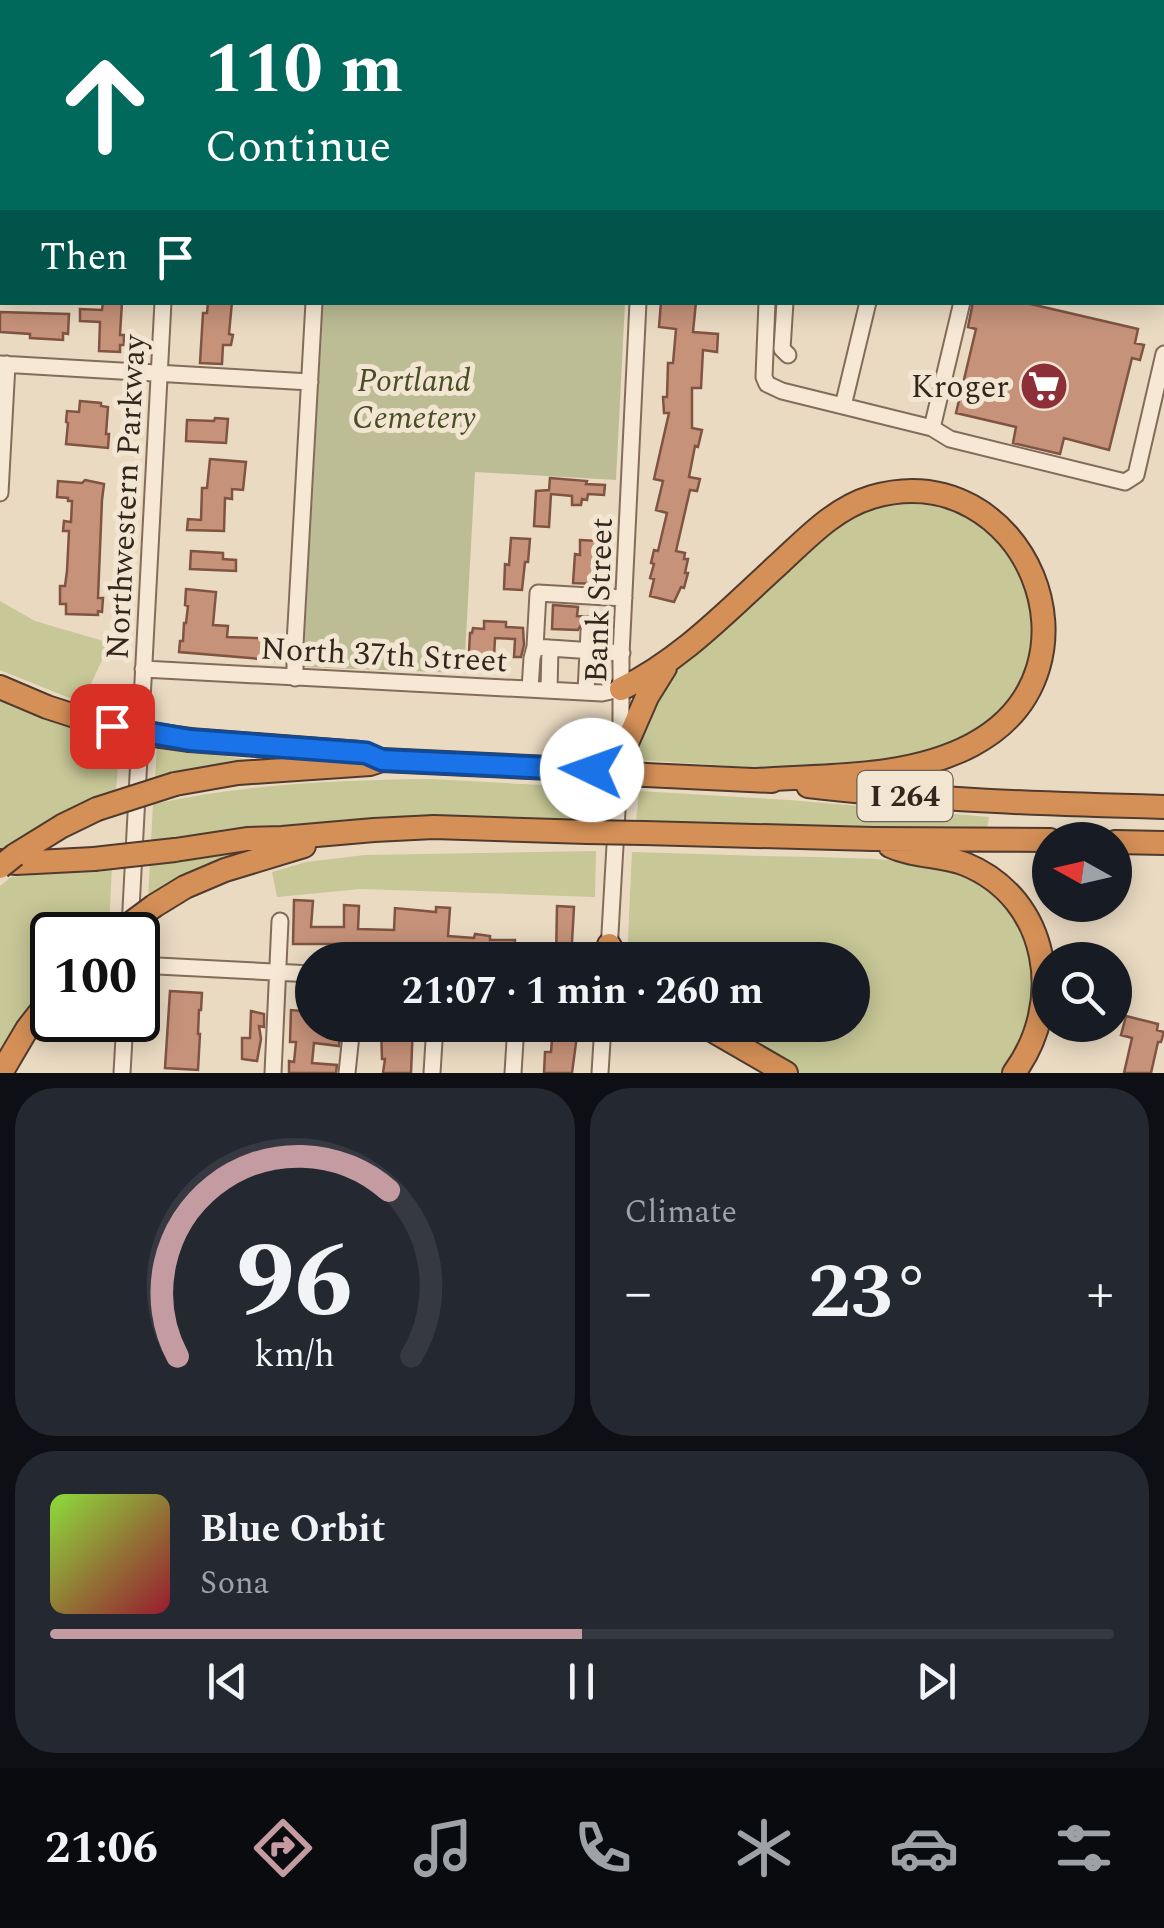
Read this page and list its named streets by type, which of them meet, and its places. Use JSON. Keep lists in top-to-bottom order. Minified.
{"streets":{"highway":["I 264"],"street":["Northwestern Parkway","Bank Street","North 37th Street"]},"crossings":[["Northwestern Parkway","North 37th Street"],["Bank Street","North 37th Street"]],"parks":["Portland Cemetery"],"places":{"supermarket":["Kroger"]},"north":"left","page":{"turn":["110 m","Continue"],"then":"Then","limit":"100","trip":"21:07 · 1 min · 260 m","tile":"Climate","heat":["−","23°","+"],"song":["Blue Orbit","Sona"],"tabs":"21:06","gauge":["96","km/h"]}}
